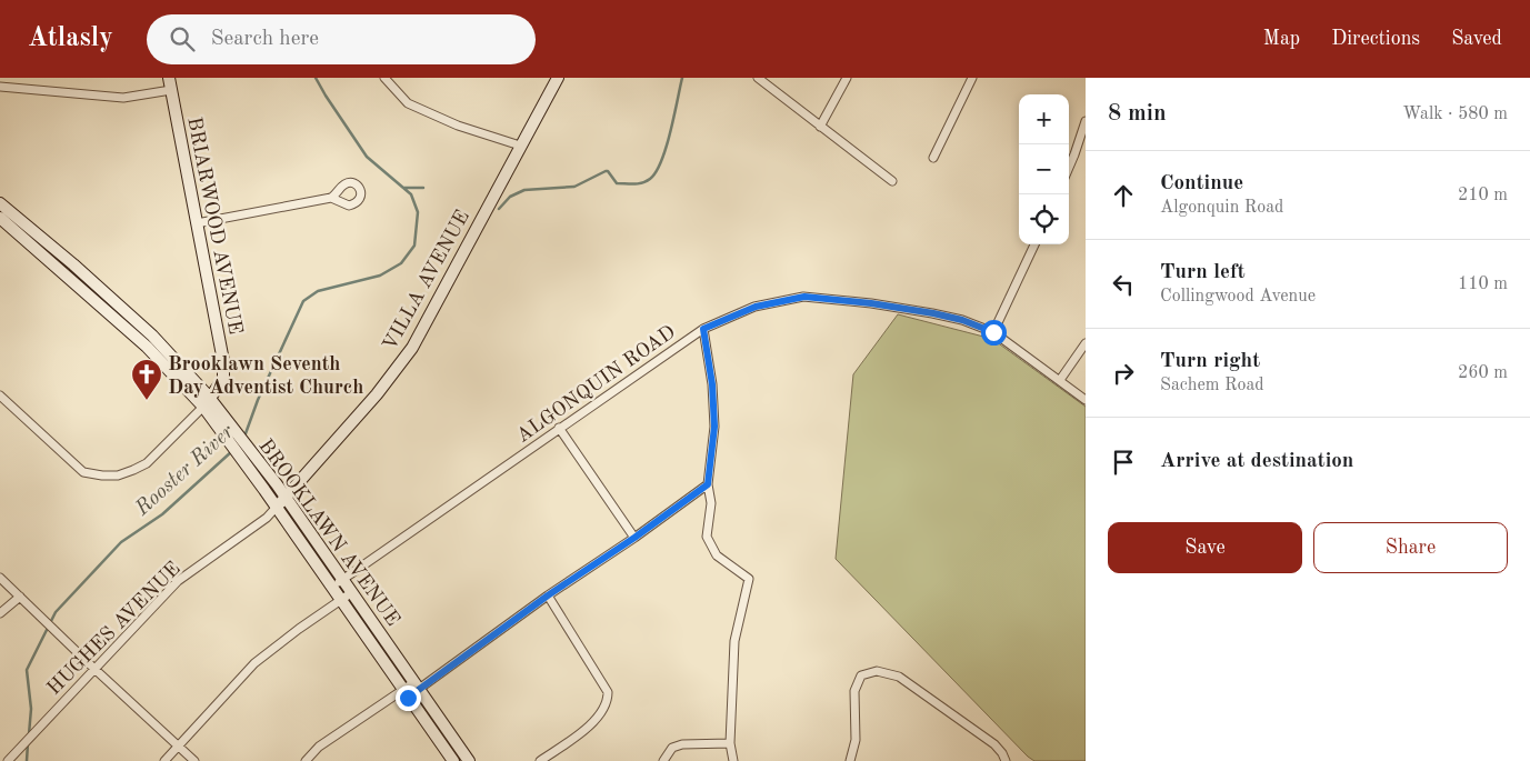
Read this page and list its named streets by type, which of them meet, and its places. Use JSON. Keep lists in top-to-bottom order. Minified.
{"streets":{"main road":["BRIARWOOD AVENUE","VILLA AVENUE","BROOKLAWN AVENUE"],"street":["ALGONQUIN ROAD","HUGHES AVENUE"]},"crossings":[["BRIARWOOD AVENUE","BROOKLAWN AVENUE"],["VILLA AVENUE","BROOKLAWN AVENUE"],["VILLA AVENUE","HUGHES AVENUE"],["ALGONQUIN ROAD","BROOKLAWN AVENUE"],["BROOKLAWN AVENUE","HUGHES AVENUE"]],"water":["Rooster River"],"places":{"church":["Brooklawn Seventh Day Adventist Church"]},"page":{"header":"Atlasly","search":"Search here","nav":["Map","Directions","Saved"],"heading":["8 min","Walk · 580 m"],"map_buttons":["+","−"],"list":[["Continue","Algonquin Road","210 m"],["Turn left","Collingwood Avenue","110 m"],["Turn right","Sachem Road","260 m"],"Arrive at destination"],"buttons":["Save","Share"]}}
